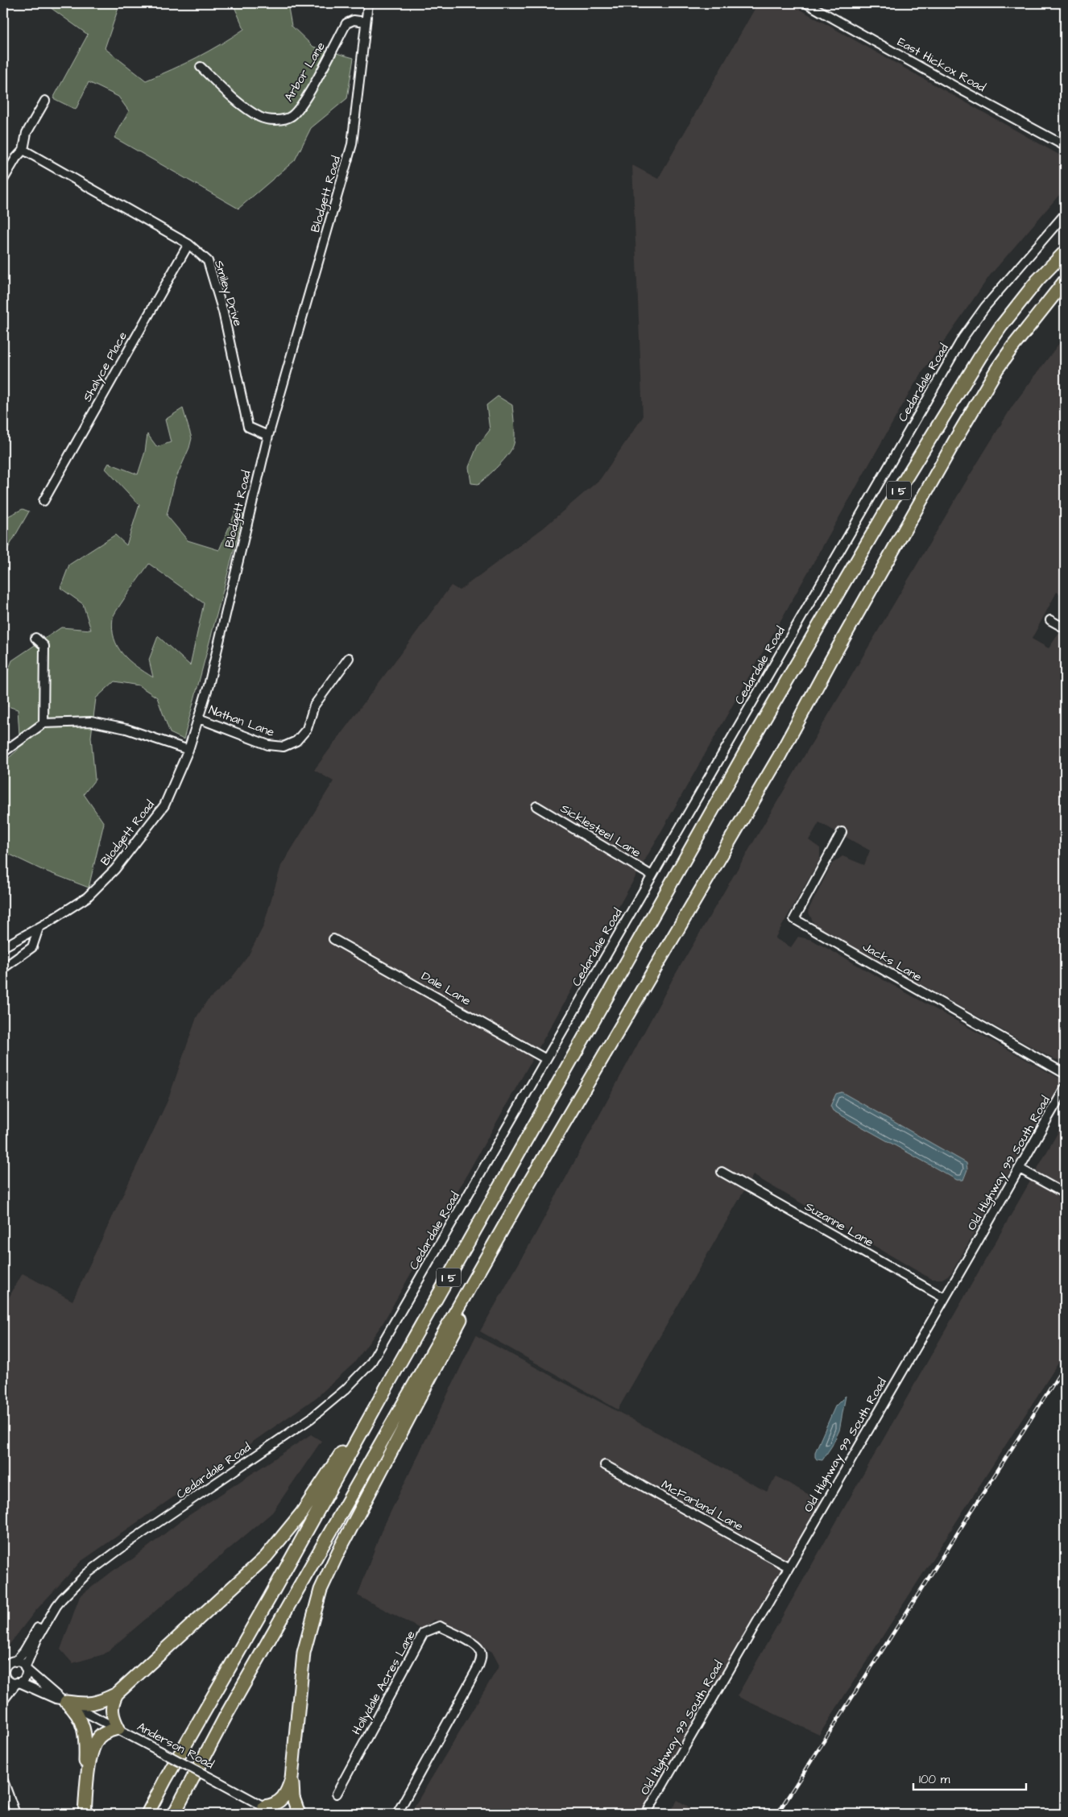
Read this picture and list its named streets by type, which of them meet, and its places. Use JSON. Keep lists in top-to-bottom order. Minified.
{"streets":{"highway":["I 5"],"street":["East Hickox Road","Arbor Lane","Blodgett Road","Smiley Drive","Shalyce Place","Cedardale Road","Nathan Lane","Sicklesteel Lane","Jacks Lane","Dale Lane","Old Highway 99 South Road","Suzanne Lane","McFarland Lane","Hollydale Acres Lane","Anderson Road"]},"crossings":[["Arbor Lane","Blodgett Road"],["Blodgett Road","Smiley Drive"],["Blodgett Road","Nathan Lane"],["Smiley Drive","Shalyce Place"],["Cedardale Road","Sicklesteel Lane"],["Cedardale Road","Dale Lane"],["Cedardale Road","Anderson Road"],["Old Highway 99 South Road","Suzanne Lane"],["Old Highway 99 South Road","McFarland Lane"]],"scale_bar":"100 m"}
